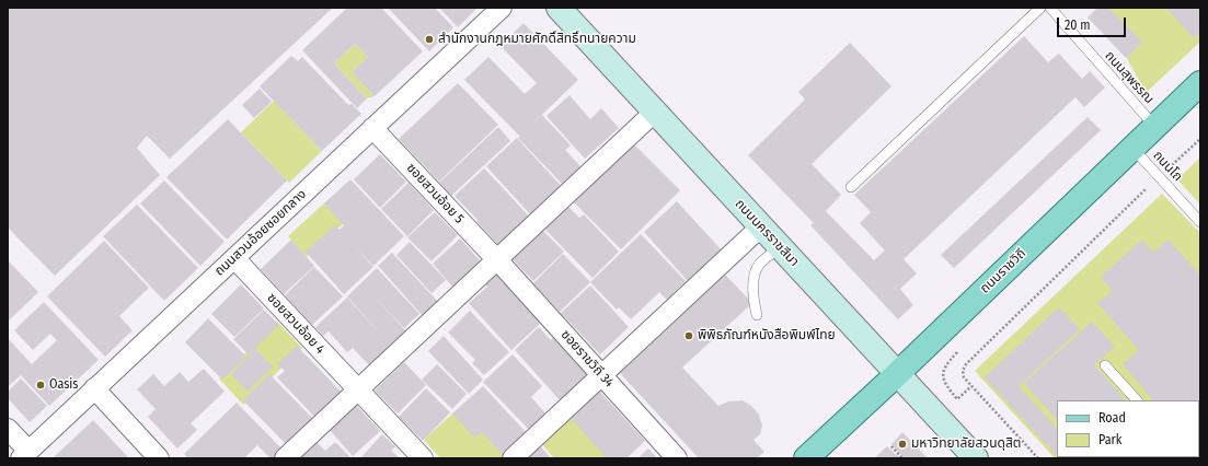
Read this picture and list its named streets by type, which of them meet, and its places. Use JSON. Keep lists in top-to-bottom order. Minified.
{"streets":{"main road":["ถนนนครราชสีมา","ถนนราชวิถี"],"street":["ซอยสวนอ้อย 5","ถนนสวนอ้อยซอยกลาง","ซอยสวนอ้อย 4","ซอยราชวิถี 34"],"lane":["ถนนสุพรรณ","ถนนโถ"]},"crossings":[["ถนนสุพรรณ","ถนนราชวิถี"],["ถนนโถ","ถนนราชวิถี"],["ซอยสวนอ้อย 5","ถนนสวนอ้อยซอยกลาง"],["ซอยสวนอ้อย 5","ซอยราชวิถี 34"],["ถนนสวนอ้อยซอยกลาง","ซอยสวนอ้อย 4"],["ถนนนครราชสีมา","ถนนราชวิถี"]],"places":["สำนักงานกฎหมายศักดิ์สิทธิ์ทนายความ","พิพิธภัณฑ์หนังสือพิมพ์ไทย","Oasis","มหาวิทยาลัยสวนดุสิต"],"legend":["Road","Park"],"scale_bar":"20 m"}
